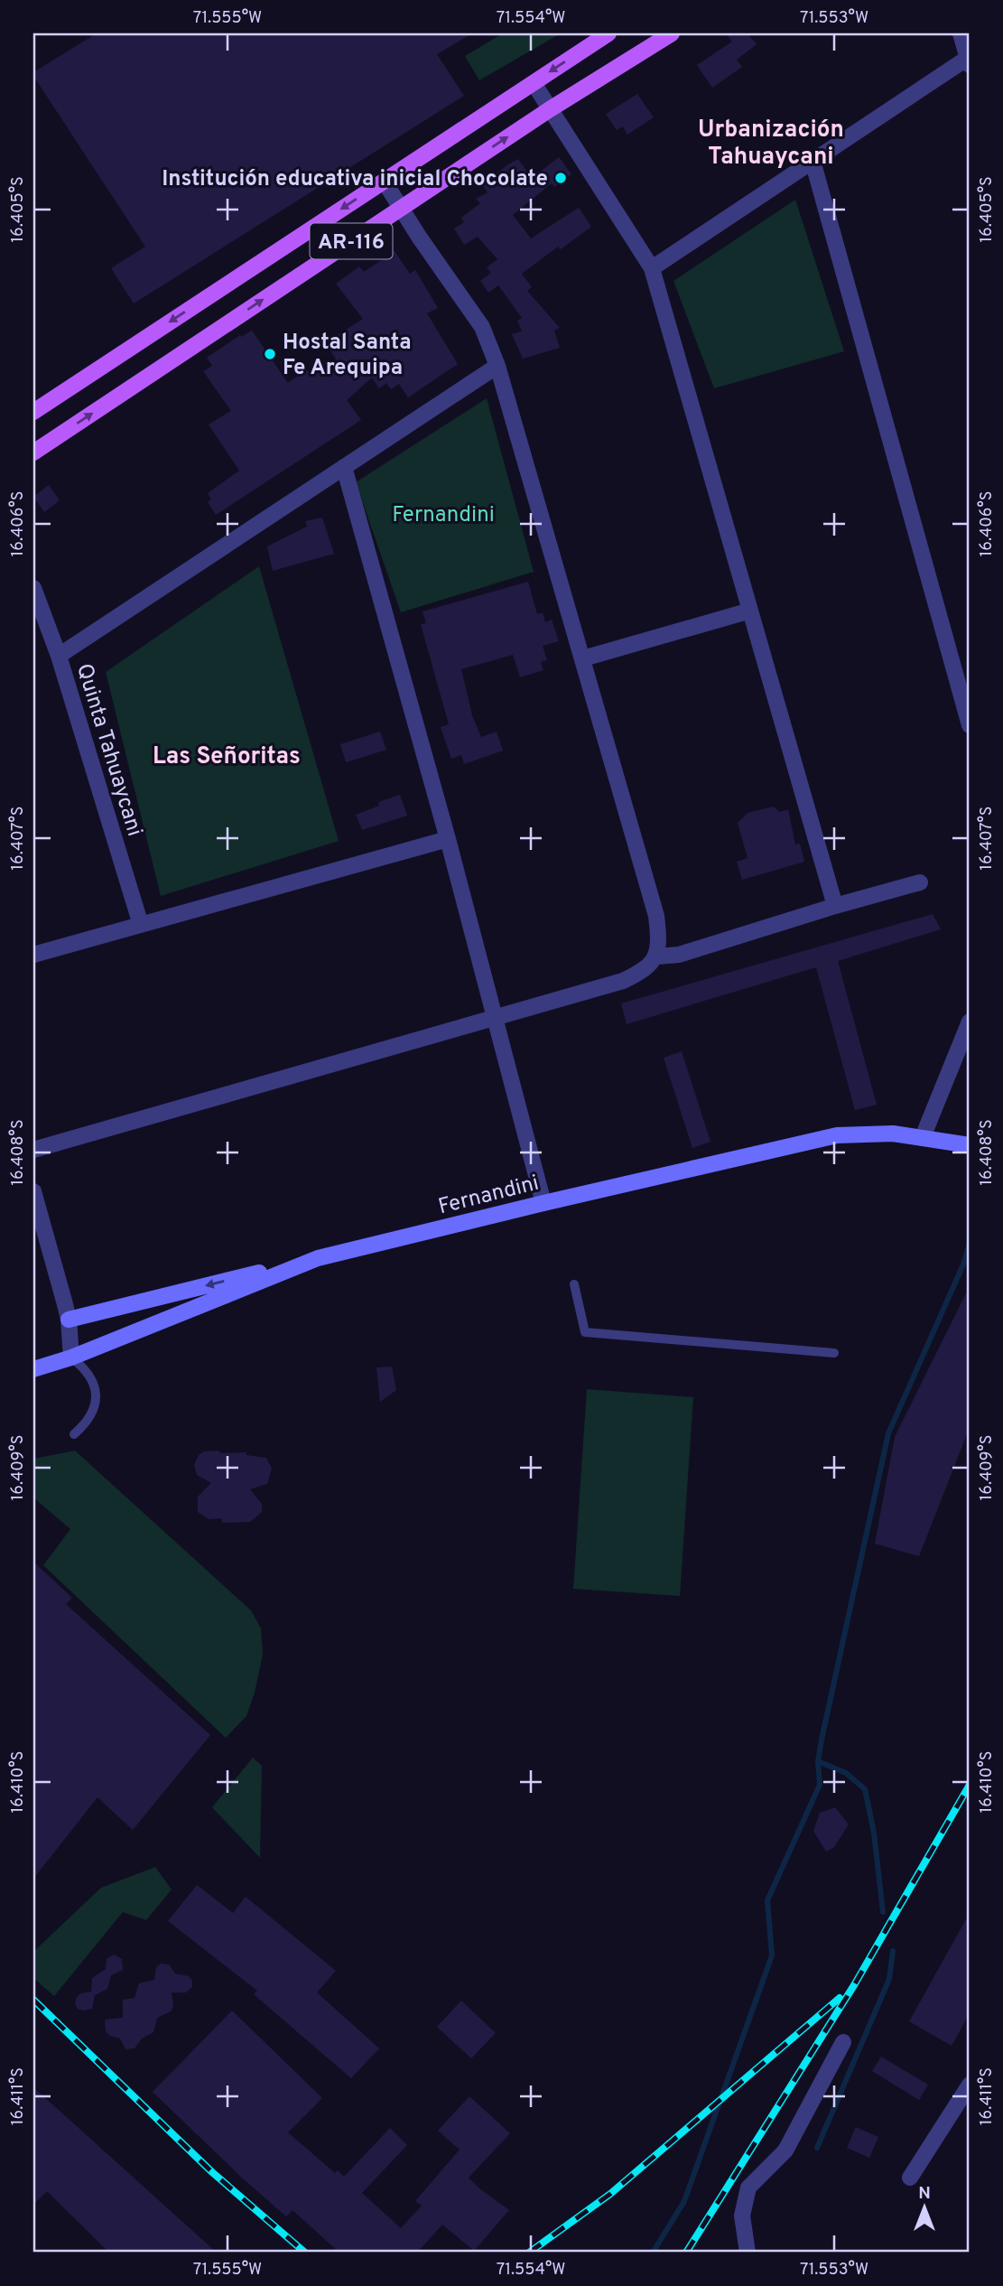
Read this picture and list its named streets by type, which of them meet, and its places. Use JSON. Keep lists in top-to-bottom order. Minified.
{"streets":{"main road":["AR-116"],"street":["Quinta Tahuaycani","Fernandini"]},"districts":["Urbanización Tahuaycani","Las Señoritas"],"parks":["Fernandini"],"places":["Institución educativa inicial Chocolate","Hostal Santa Fe Arequipa"],"north":"top","coordinates":["71.555°W","71.554°W","71.553°W","16.405°S","16.406°S","16.407°S","16.408°S","16.409°S","16.410°S","16.411°S"]}
